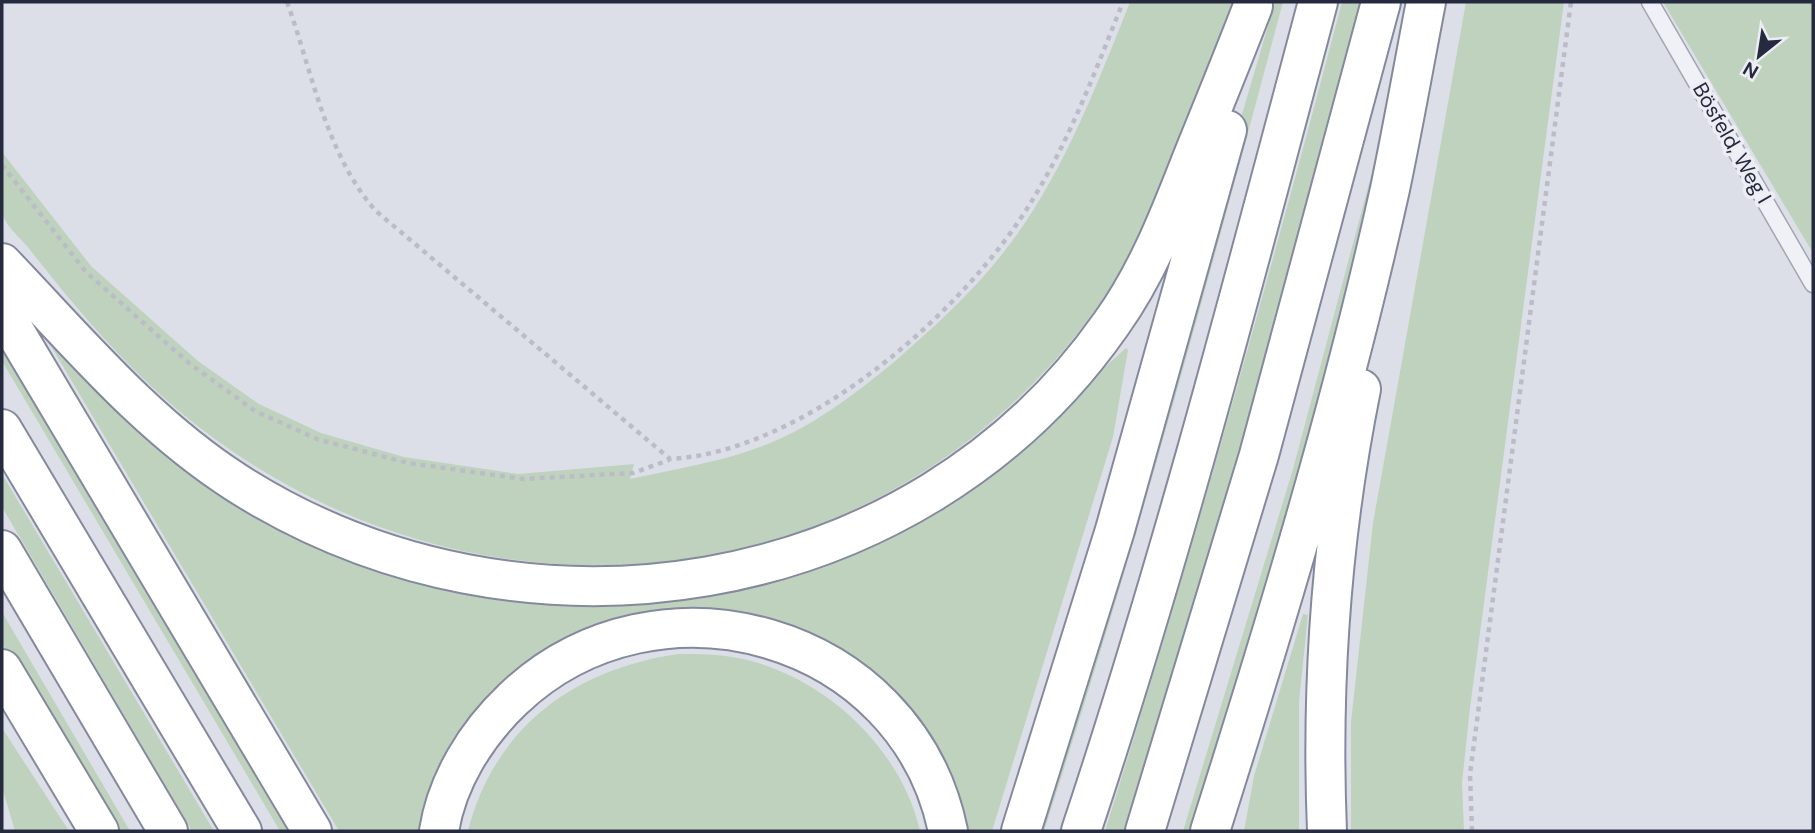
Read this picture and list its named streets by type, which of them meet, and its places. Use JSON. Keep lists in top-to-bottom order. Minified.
{"streets":{"lane":["Bösfeld, Weg I"]},"north":"bottom left"}
